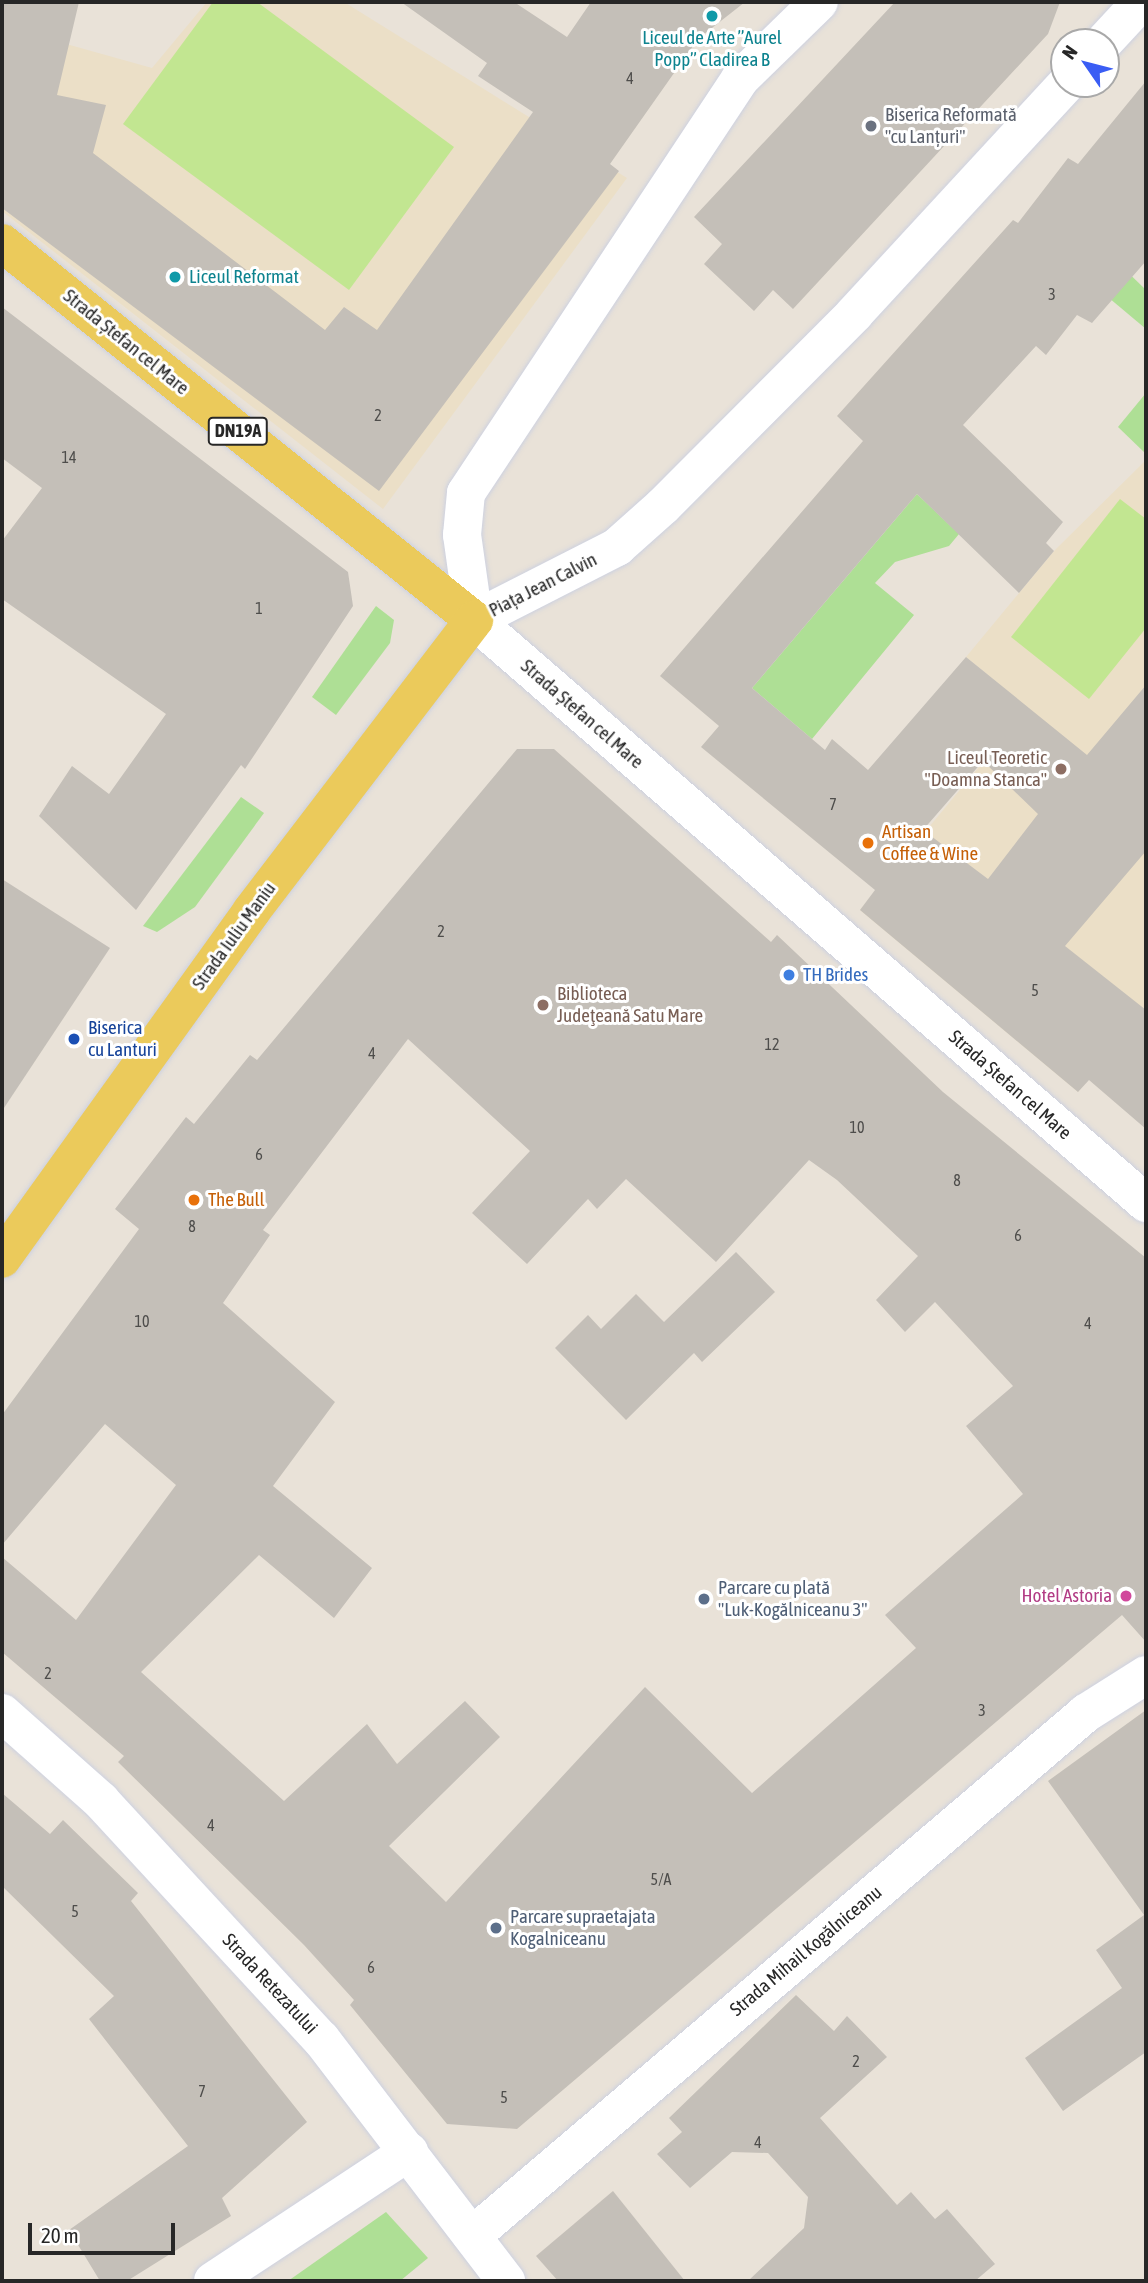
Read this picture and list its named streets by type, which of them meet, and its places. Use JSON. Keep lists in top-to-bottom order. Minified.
{"streets":{"main road":["Strada Ștefan cel Mare","DN19A","Strada Iuliu Maniu"],"street":["Piața Jean Calvin","Strada Mihail Kogălniceanu","Strada Retezatului"]},"crossings":[["Strada Ștefan cel Mare","Piața Jean Calvin"],["Strada Ștefan cel Mare","Strada Iuliu Maniu"],["Piața Jean Calvin","Strada Iuliu Maniu"],["Strada Mihail Kogălniceanu","Strada Retezatului"]],"places":["Liceul de Arte ”Aurel Popp” Cladirea B","Biserica Reformată \"cu Lanțuri\"","Liceul Reformat","Liceul Teoretic \"Doamna Stanca\"","Artisan Coffee & Wine","TH Brides","Biblioteca Judeţeană Satu Mare","Biserica cu Lanturi","The Bull","Hotel Astoria","Parcare cu plată \"Luk-Kogălniceanu 3\"","Parcare supraetajata Kogalniceanu"],"house_numbers":["4","3","2","14","1","7","2","5","12","4","10","6","8","8","6","10","4","2","3","4","5/A","5","6","2","7","5","4"],"scale_bar":"20 m","north":"top left"}
